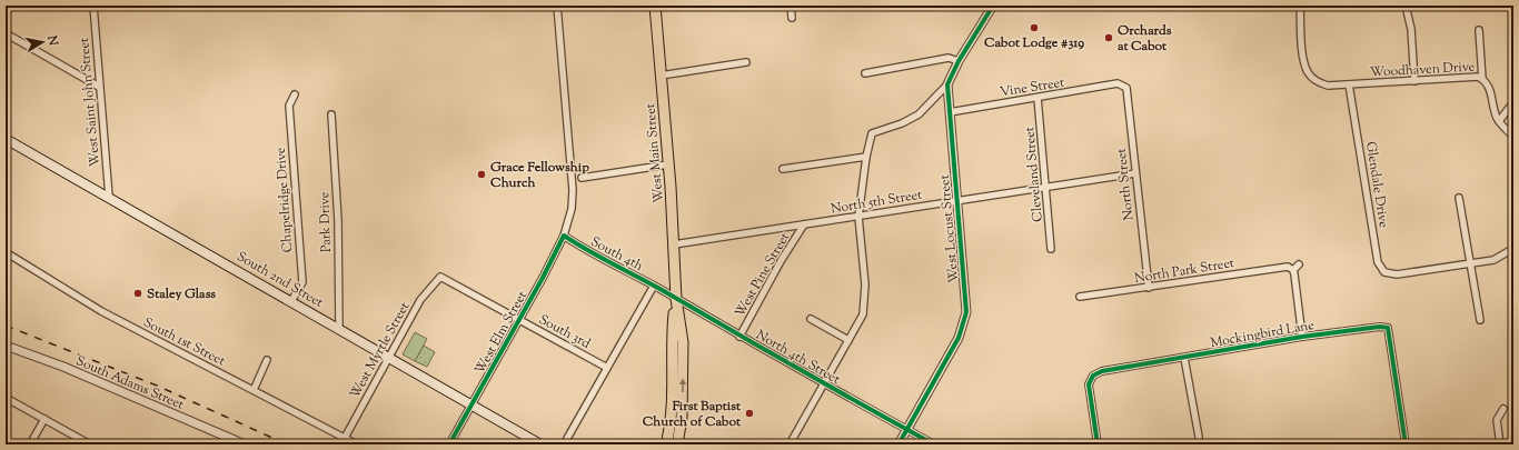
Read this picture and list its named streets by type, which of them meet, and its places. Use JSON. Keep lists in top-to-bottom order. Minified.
{"streets":{"main road":["West Main Street","South 2nd Street"],"street":["Woodhaven Drive","Vine Street","West Saint John Street","Cleveland Street","North Street","Glendale Drive","Chapelridge Drive","North 5th Street","Park Drive","West Locust Street","South 4th","North Park Street","West Pine Street","South 3rd","West Elm Street","Mockingbird Lane","South 1st Street","West Myrtle Street","North 4th Street","South Adams Street"]},"crossings":[["Woodhaven Drive","Glendale Drive"],["Vine Street","Cleveland Street"],["Vine Street","North Street"],["Vine Street","West Locust Street"],["West Saint John Street","South 2nd Street"],["West Main Street","North 5th Street"],["West Main Street","North 4th Street"],["Cleveland Street","North 5th Street"],["North Street","North 5th Street"],["North Street","North Park Street"],["Chapelridge Drive","South 2nd Street"],["North 5th Street","West Locust Street"],["North 5th Street","West Pine Street"],["Park Drive","South 2nd Street"],["West Locust Street","North 4th Street"],["South 4th","West Elm Street"],["South 4th","North 4th Street"],["West Pine Street","North 4th Street"],["South 2nd Street","West Elm Street"],["South 2nd Street","West Myrtle Street"],["South 3rd","West Elm Street"],["South 3rd","West Myrtle Street"],["South 1st Street","West Myrtle Street"]],"places":["Cabot Lodge #319","Orchards at Cabot","Grace Fellowship Church","Staley Glass","First Baptist Church of Cabot"],"north":"right"}
